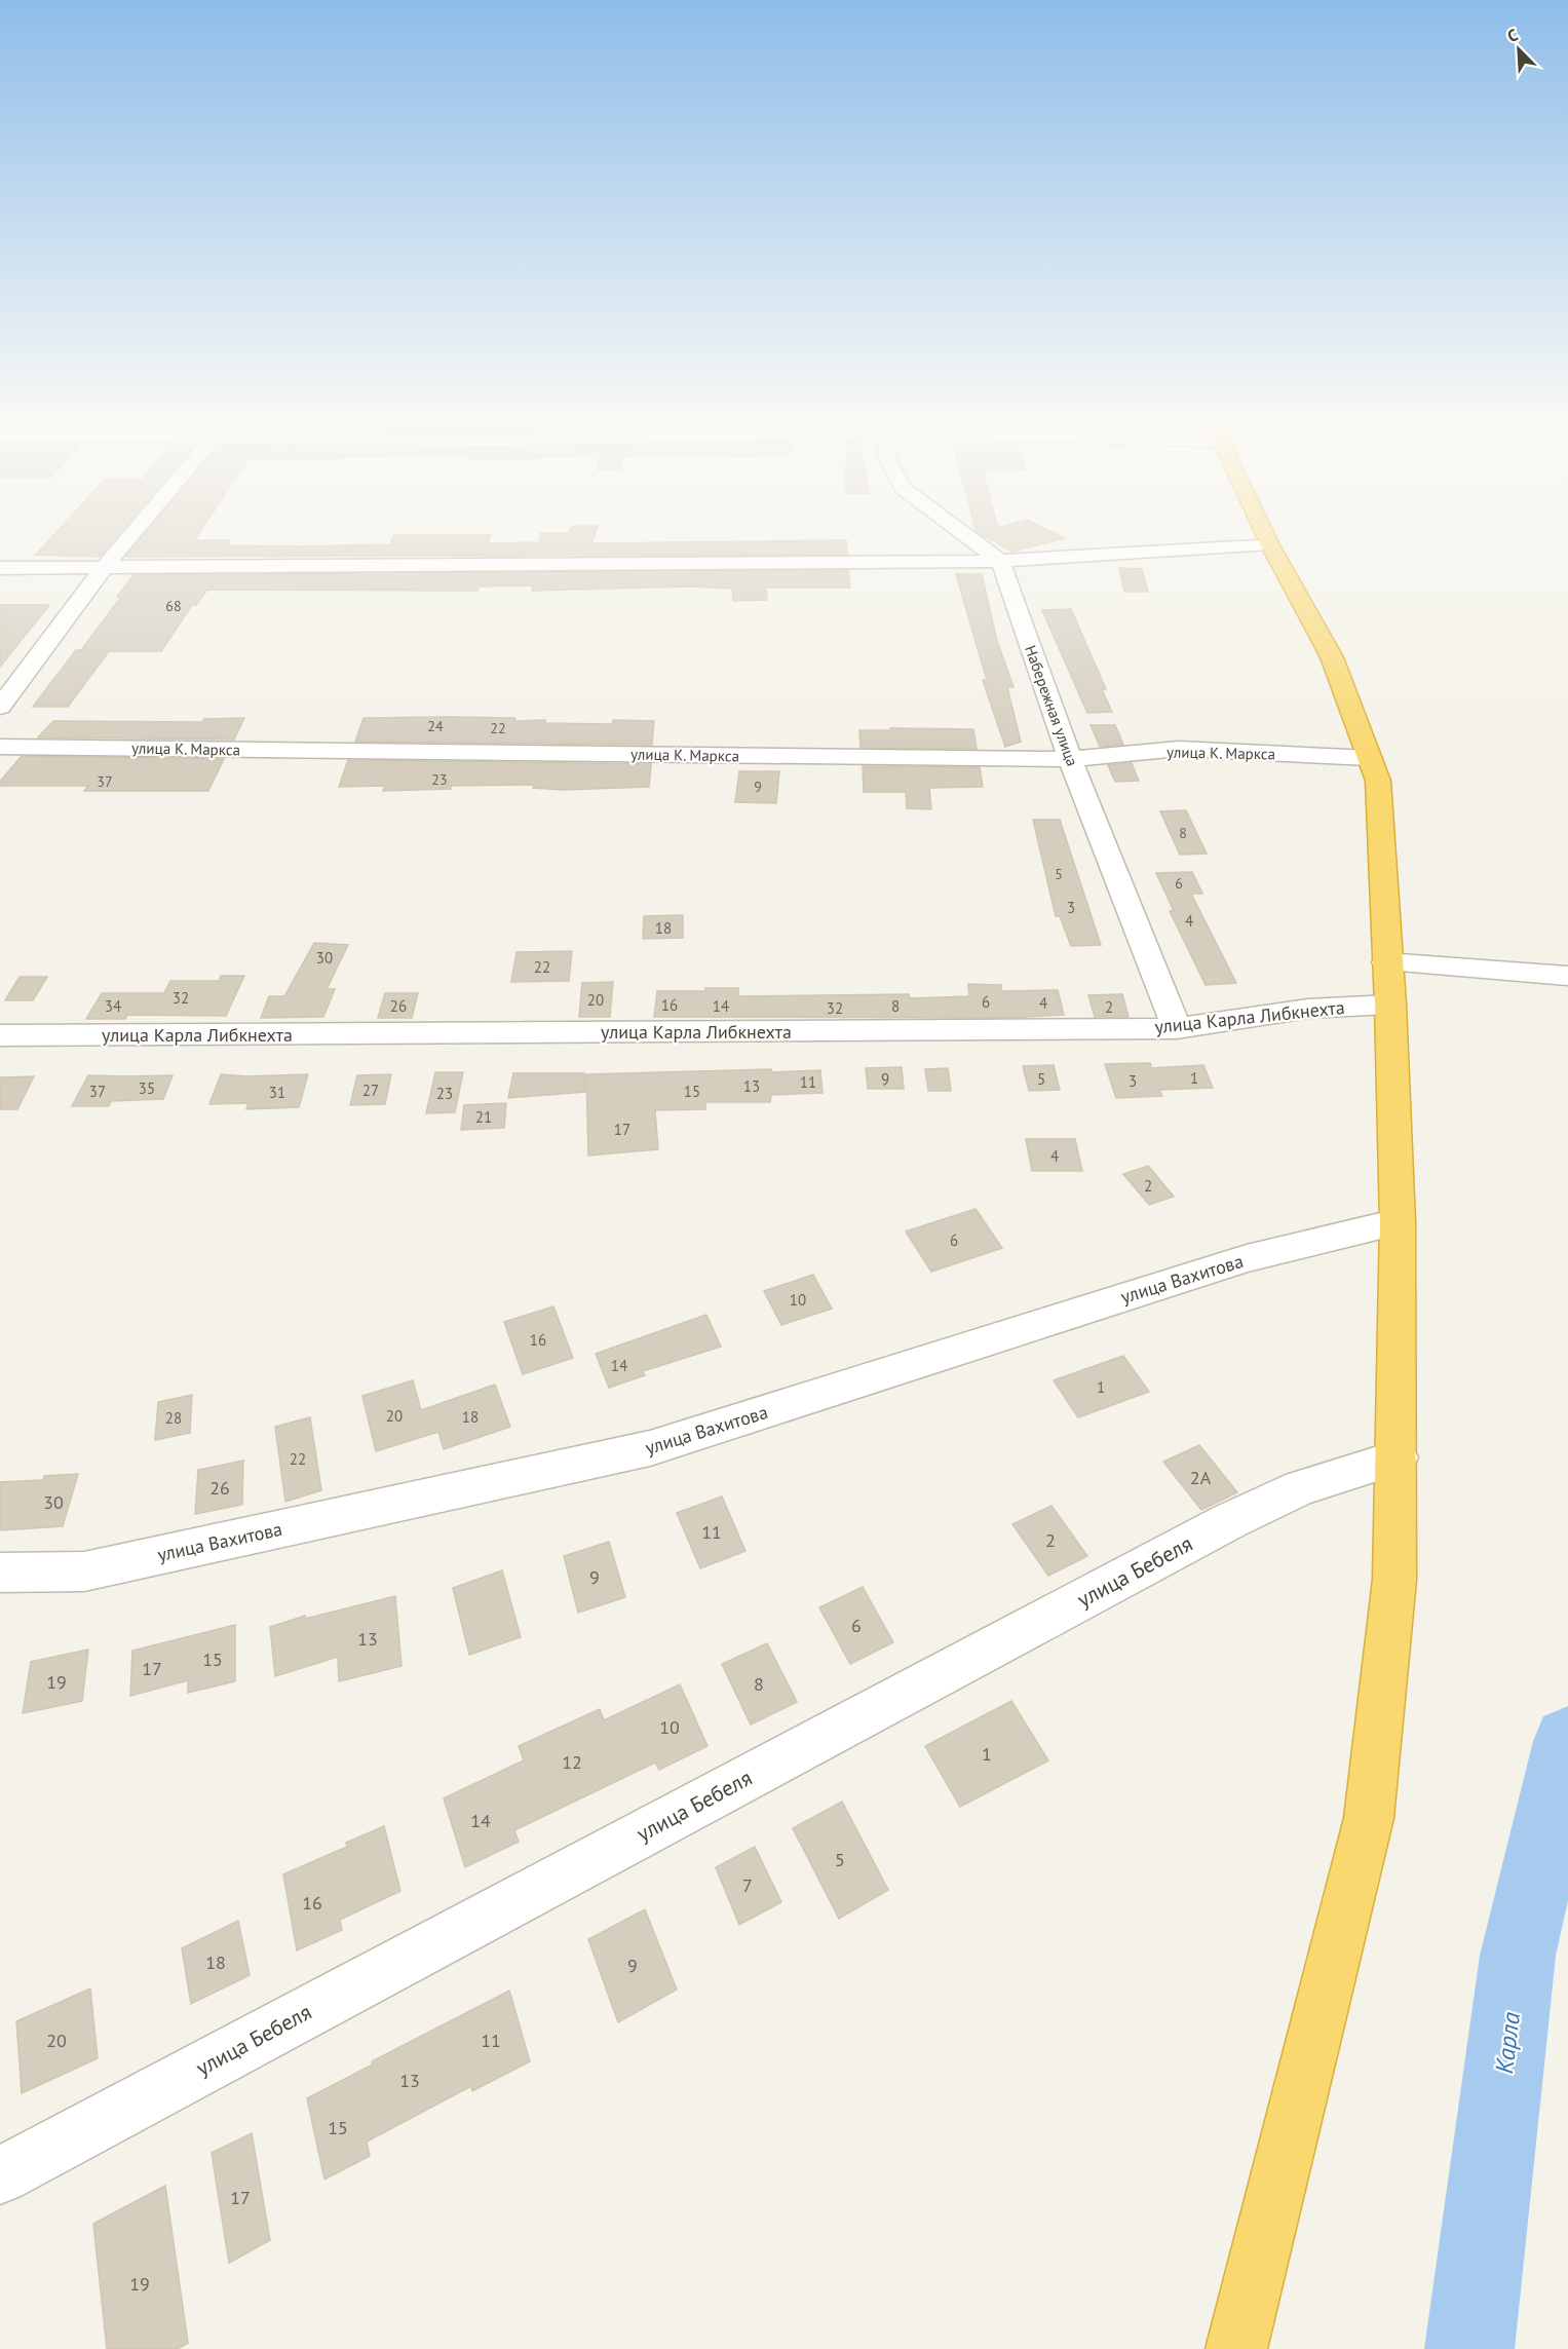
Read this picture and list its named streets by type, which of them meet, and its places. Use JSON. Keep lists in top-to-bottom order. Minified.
{"streets":{"street":["Набережная улица","улица К. Маркса","улица Карла Либкнехта","улица Вахитова","улица Бебеля"]},"crossings":[["Набережная улица","улица К. Маркса"],["Набережная улица","улица Карла Либкнехта"]],"water":["Карла"],"house_numbers":["68","24","22","23","37","9","8","5","6","3","4","18","30","22","32","20","6","4","16","34","26","14","8","2","32","1","9","5","3","11","13","35","27","37","15","31","23","21","17","4","2","6","10","16","14","1","20","18","28","22","2А","26","30","11","2","9","6","13","15","17","19","8","10","1","12","14","5","7","16","18","9","20","11","13","15","17","19"],"north":"top left"}
